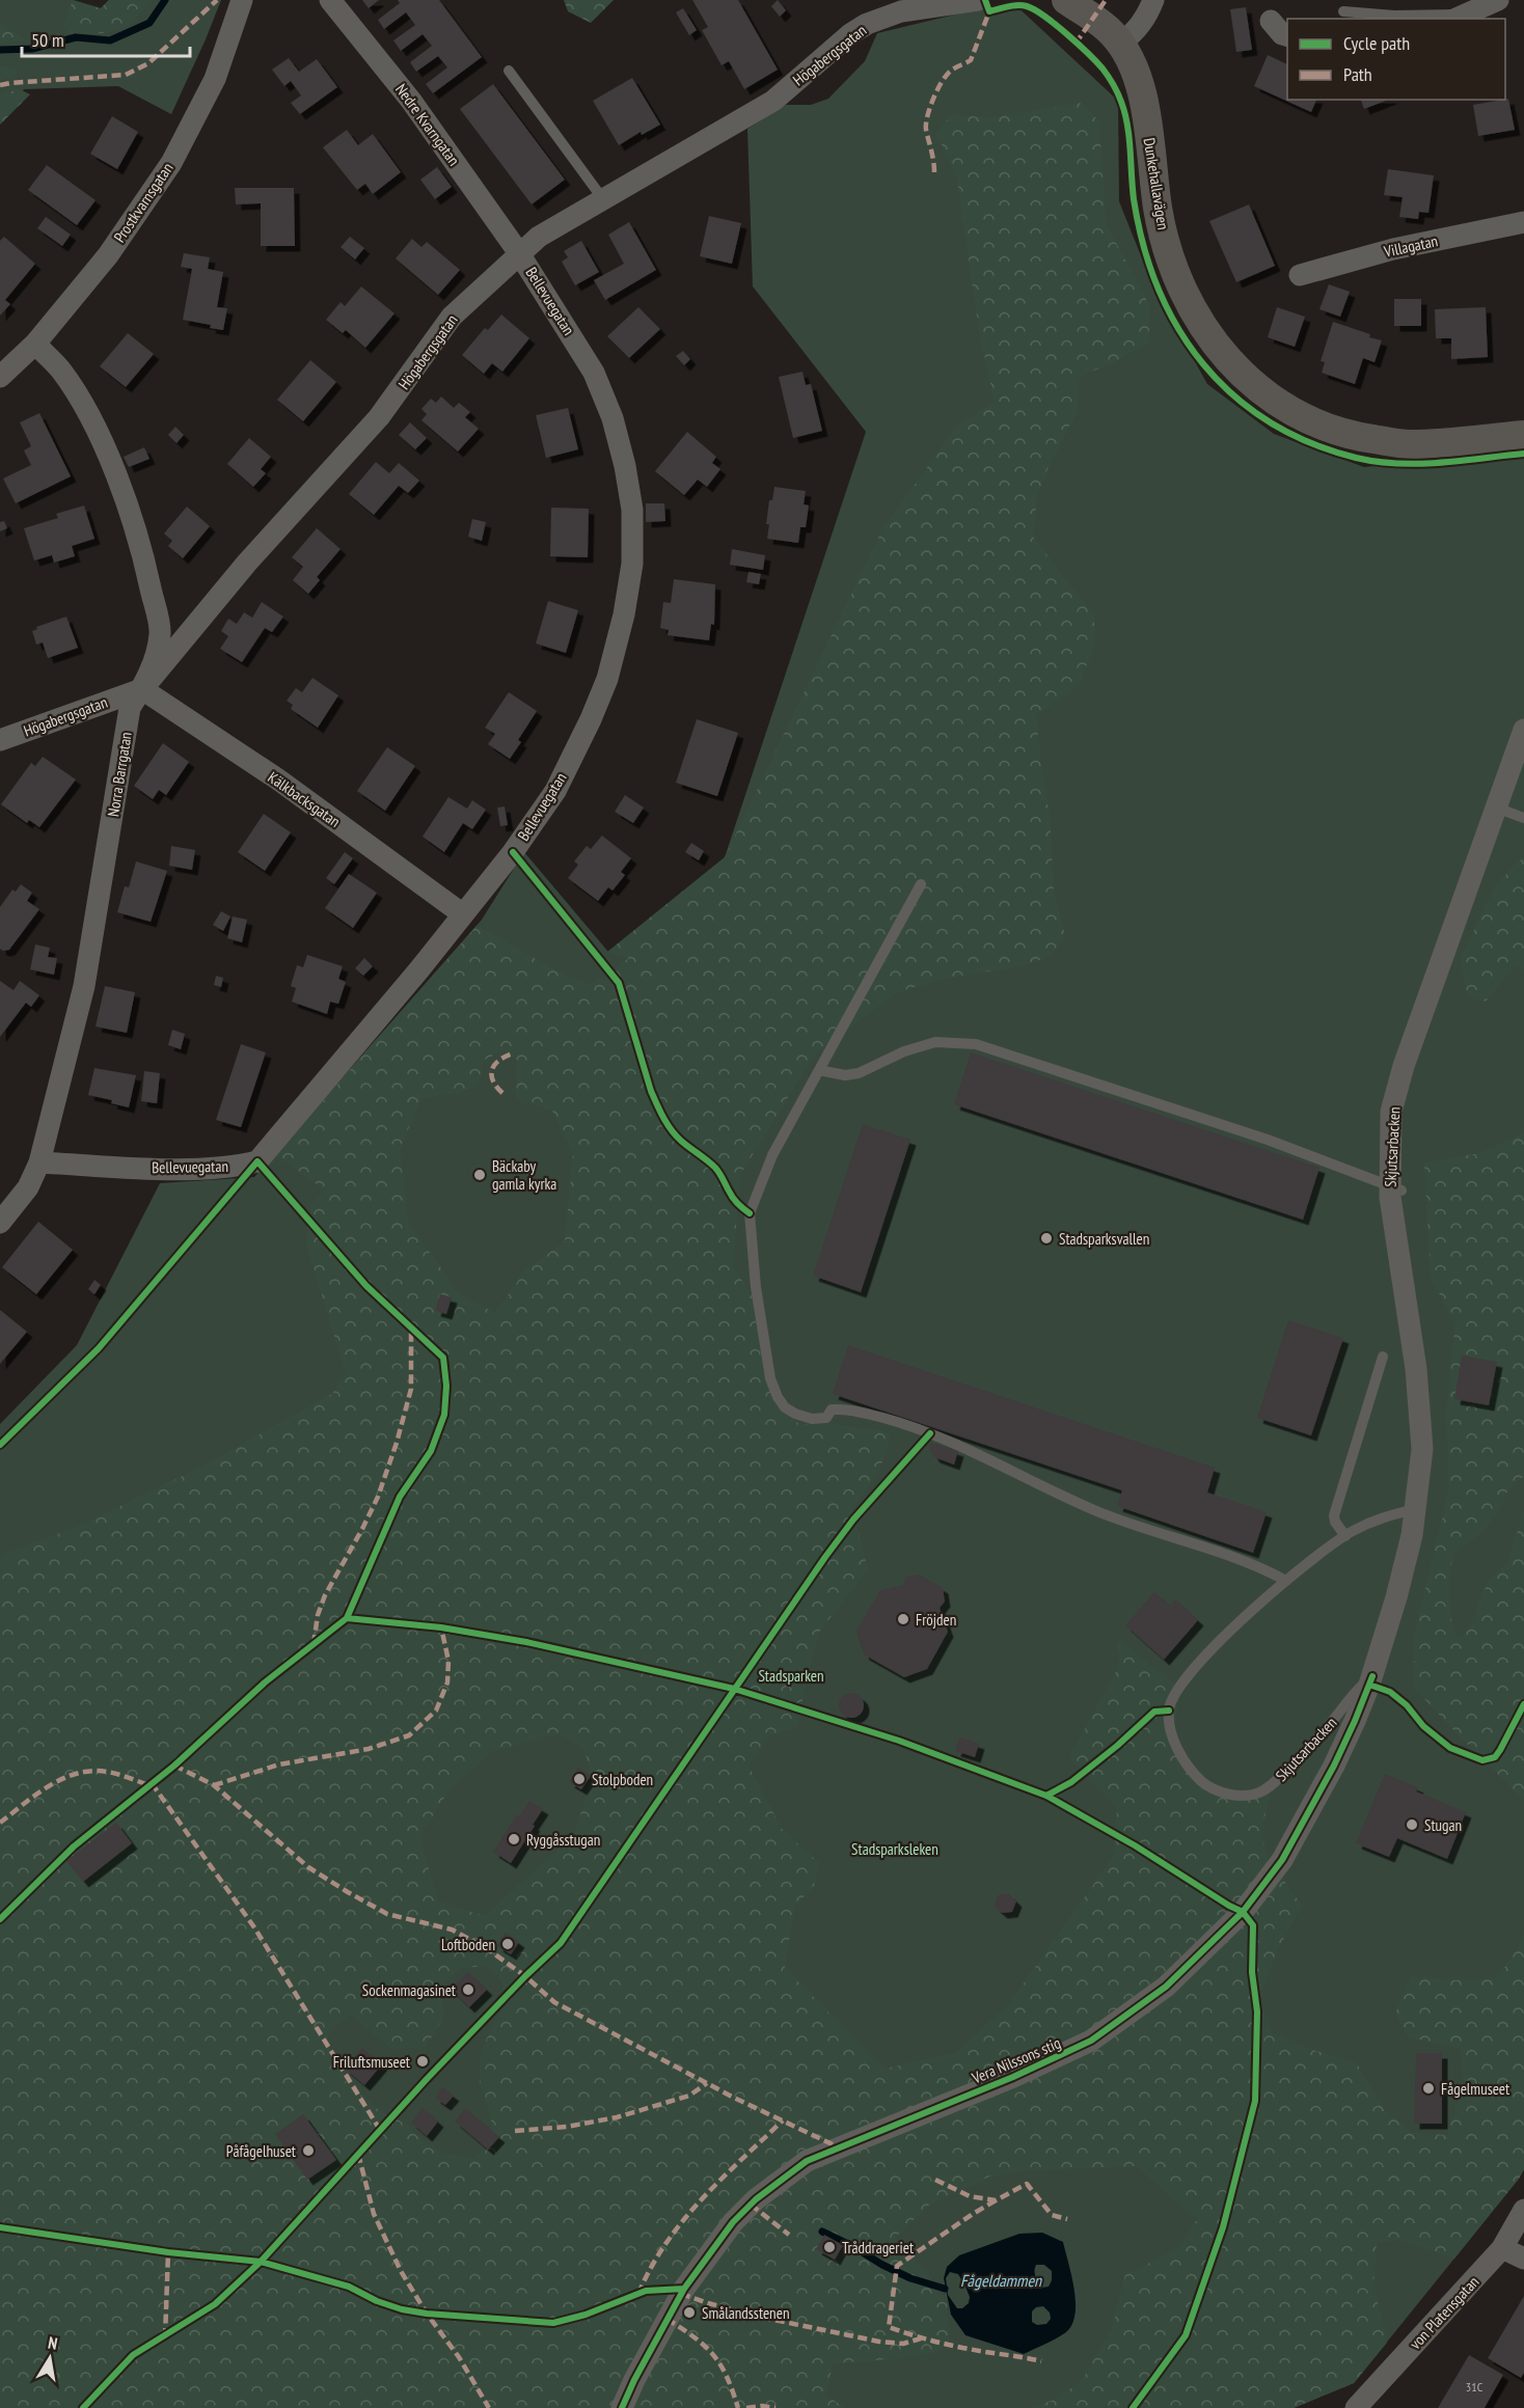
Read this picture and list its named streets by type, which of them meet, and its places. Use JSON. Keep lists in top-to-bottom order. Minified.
{"streets":{"street":["Högabergsgatan","Nedre Kvarngatan","Dunkehallavägen","Prostkvarnsgatan","Villagatan","Bellevuegatan","Norra Barrgatan","Kälkbacksgatan","Skjutsarbacken","Vera Nilssons stig","von Platensgatan"]},"crossings":[["Högabergsgatan","Nedre Kvarngatan"],["Högabergsgatan","Bellevuegatan"],["Högabergsgatan","Norra Barrgatan"],["Högabergsgatan","Kälkbacksgatan"],["Nedre Kvarngatan","Bellevuegatan"],["Prostkvarnsgatan","Norra Barrgatan"],["Bellevuegatan","Norra Barrgatan"],["Bellevuegatan","Kälkbacksgatan"],["Norra Barrgatan","Kälkbacksgatan"],["Skjutsarbacken","Vera Nilssons stig"]],"water":["Fågeldammen"],"parks":["Stadsparken","Stadsparksleken"],"places":["Bäckaby gamla kyrka","Stadsparksvallen","Fröjden","Stolpboden","Stugan","Ryggåsstugan","Loftboden","Sockenmagasinet","Friluftsmuseet","Fågelmuseet","Påfågelhuset","Tråddrageriet","Smålandsstenen"],"house_numbers":["31C"],"legend":["Cycle path","Path"],"scale_bar":"50 m","north":"top"}
